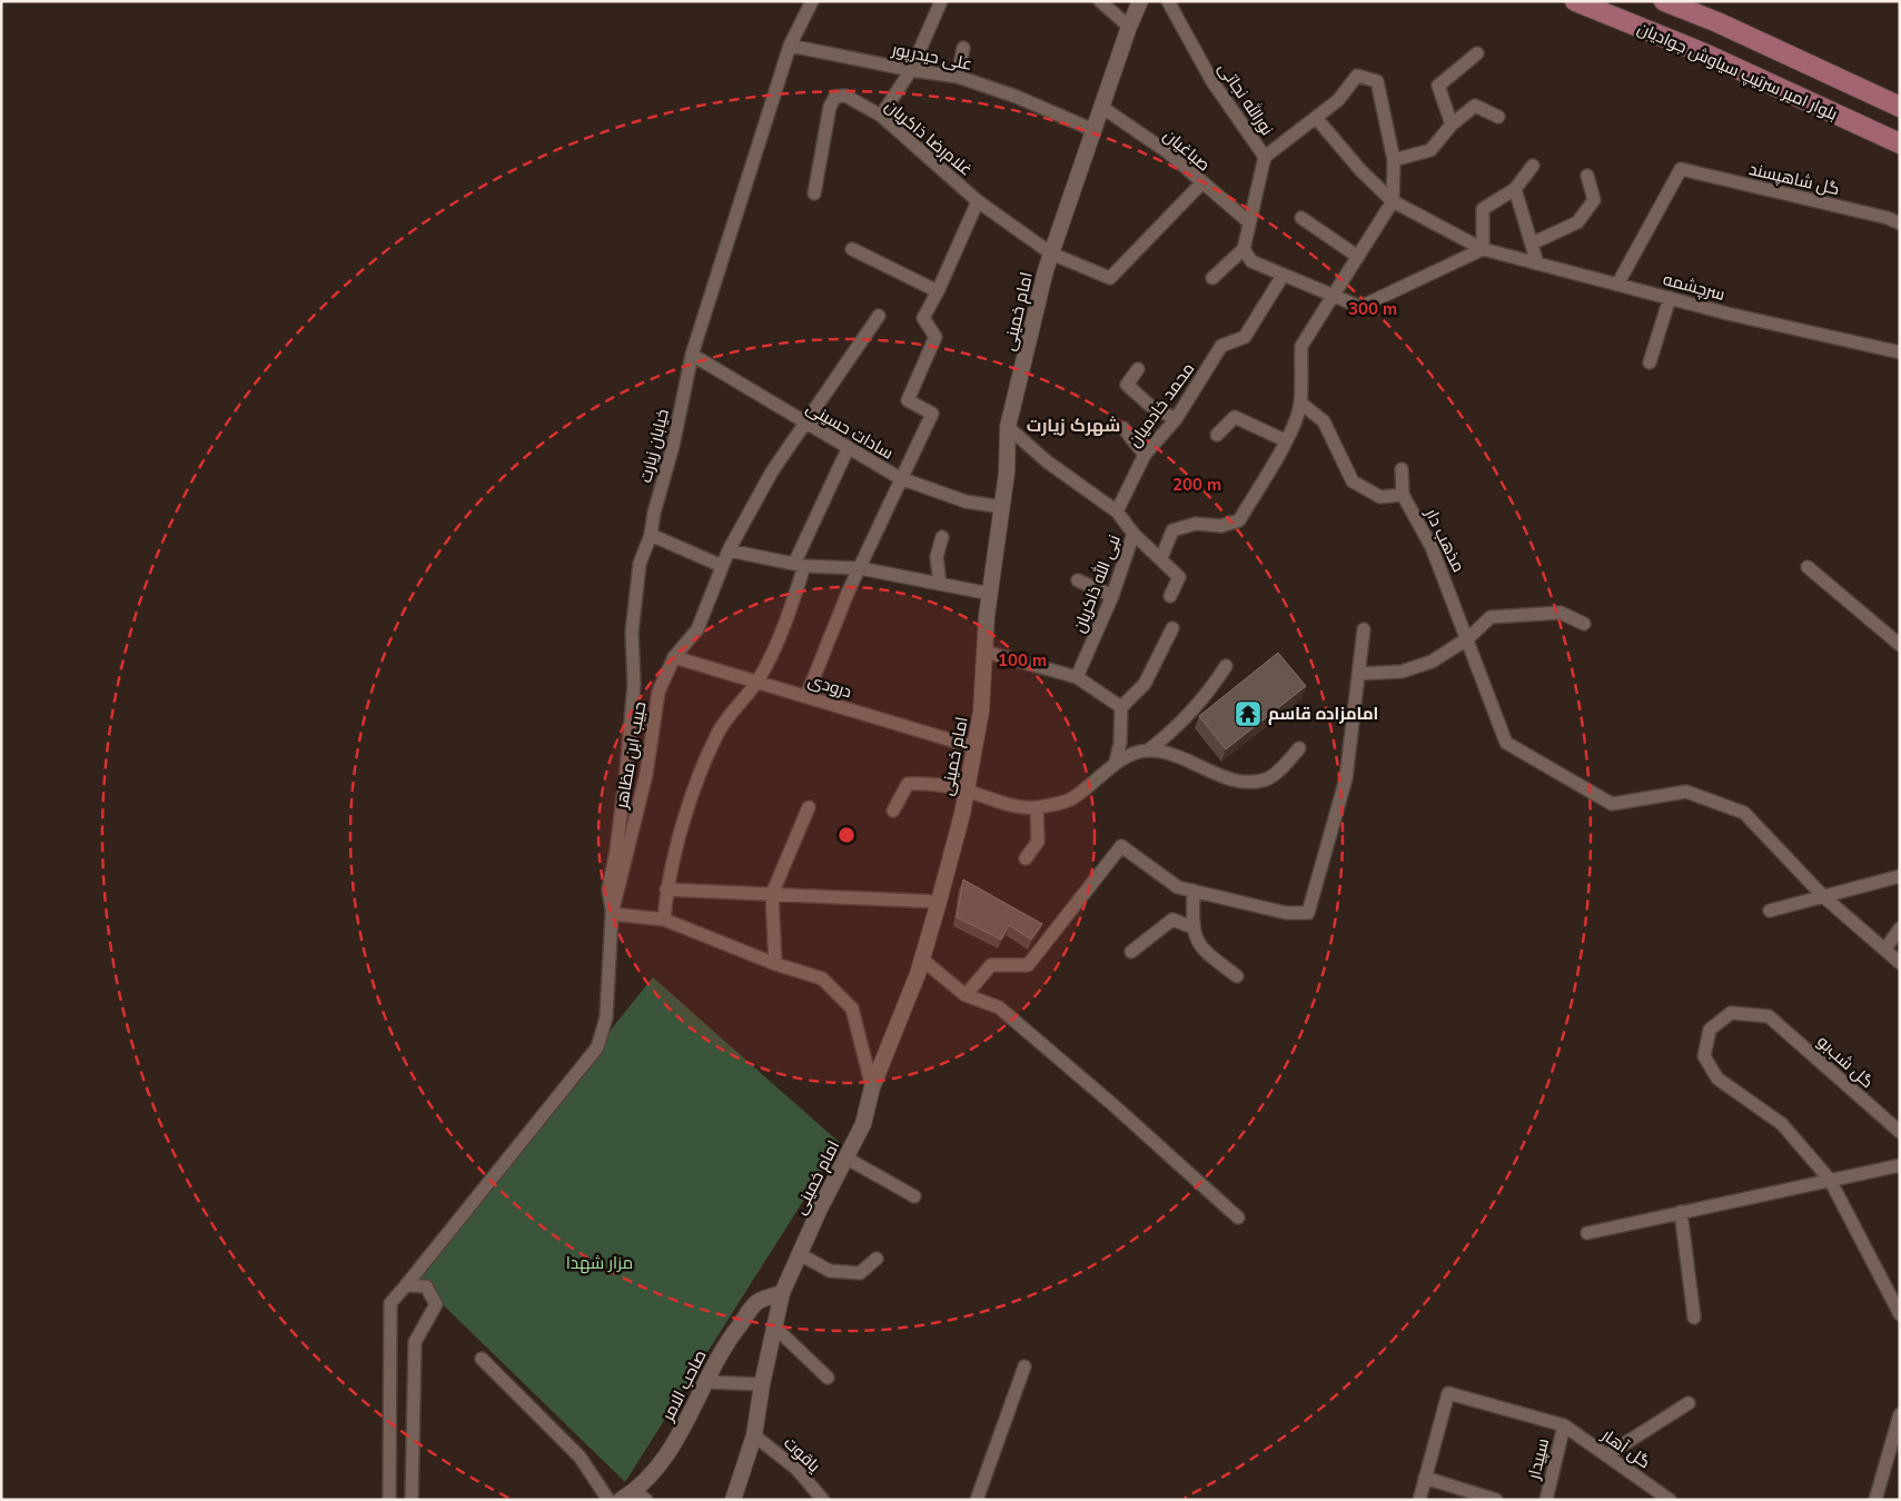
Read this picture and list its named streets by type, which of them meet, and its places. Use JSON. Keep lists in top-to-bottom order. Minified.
{"streets":{"main road":["بلوار امیر سرتیپ سیاوش جوادیان"],"street":["علی حیدرپور","نورالله نجاتی","غلام‌رضا ذاکریان","صباغیان","گل شاهپسند","سرچشمه","امام خمینی","محمد خادمیان","سادات حسینی","خیابان زیارت","مذهب دار","نبی الله ذاکریان","درودی","حبیب ابن مظاهر","گل شب‌بو","صاحب الامر","گل آهار","یاقوت","سپیدار"]},"crossings":[["علی حیدرپور","امام خمینی"],["علی حیدرپور","خیابان زیارت"],["نورالله نجاتی","صباغیان"],["غلام‌رضا ذاکریان","صباغیان"],["غلام‌رضا ذاکریان","امام خمینی"],["صباغیان","امام خمینی"],["گل شاهپسند","سرچشمه"],["امام خمینی","سادات حسینی"],["امام خمینی","درودی"],["امام خمینی","صاحب الامر"],["امام خمینی","یاقوت"],["سادات حسینی","خیابان زیارت"],["سادات حسینی","حبیب ابن مظاهر"],["خیابان زیارت","حبیب ابن مظاهر"],["درودی","حبیب ابن مظاهر"],["گل آهار","سپیدار"]],"districts":["شهرک زیارت"],"parks":["مزار شهدا"],"places":{"temple":["امامزاده قاسم"]},"rings":["300 m","200 m","100 m"]}
